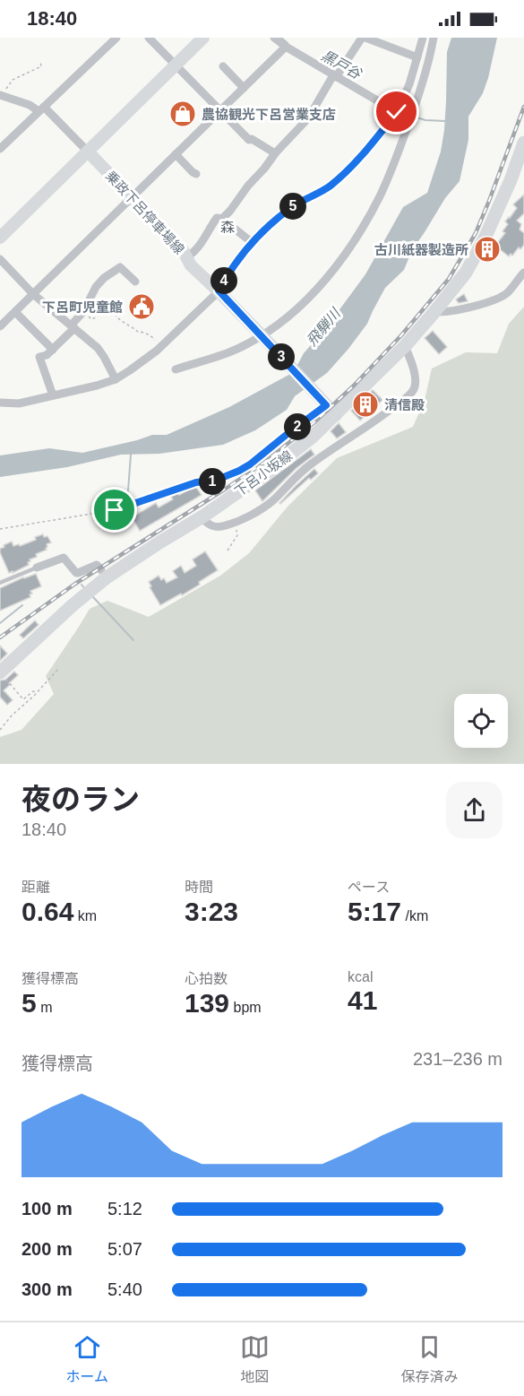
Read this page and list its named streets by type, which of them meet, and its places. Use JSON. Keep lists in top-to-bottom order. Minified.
{"streets":{"main road":["乗政下呂停車場線","下呂小坂線"]},"crossings":[["乗政下呂停車場線","下呂小坂線"]],"districts":["森"],"water":["黒戸谷","飛騨川"],"places":{"shop":["農協観光下呂営業支店"],"building":["古川紙器製造所","清信殿"],"public building":["下呂町児童館"]},"page":{"status":"18:40","pins":["5","4","3","2","1"],"heading":["夜のラン","18:40"],"stats":[["距離","0.64 km"],["時間","3:23"],["ペース","5:17 /km"],["獲得標高","5 m"],["心拍数","139 bpm"],["kcal","41"]],"chart":["獲得標高","231–236 m"],"list":[{"name":"100 m","note":"5:12"},{"name":"200 m","note":"5:07"},{"name":"300 m","note":"5:40"}],"tabs":["ホーム","地図","保存済み"]}}
